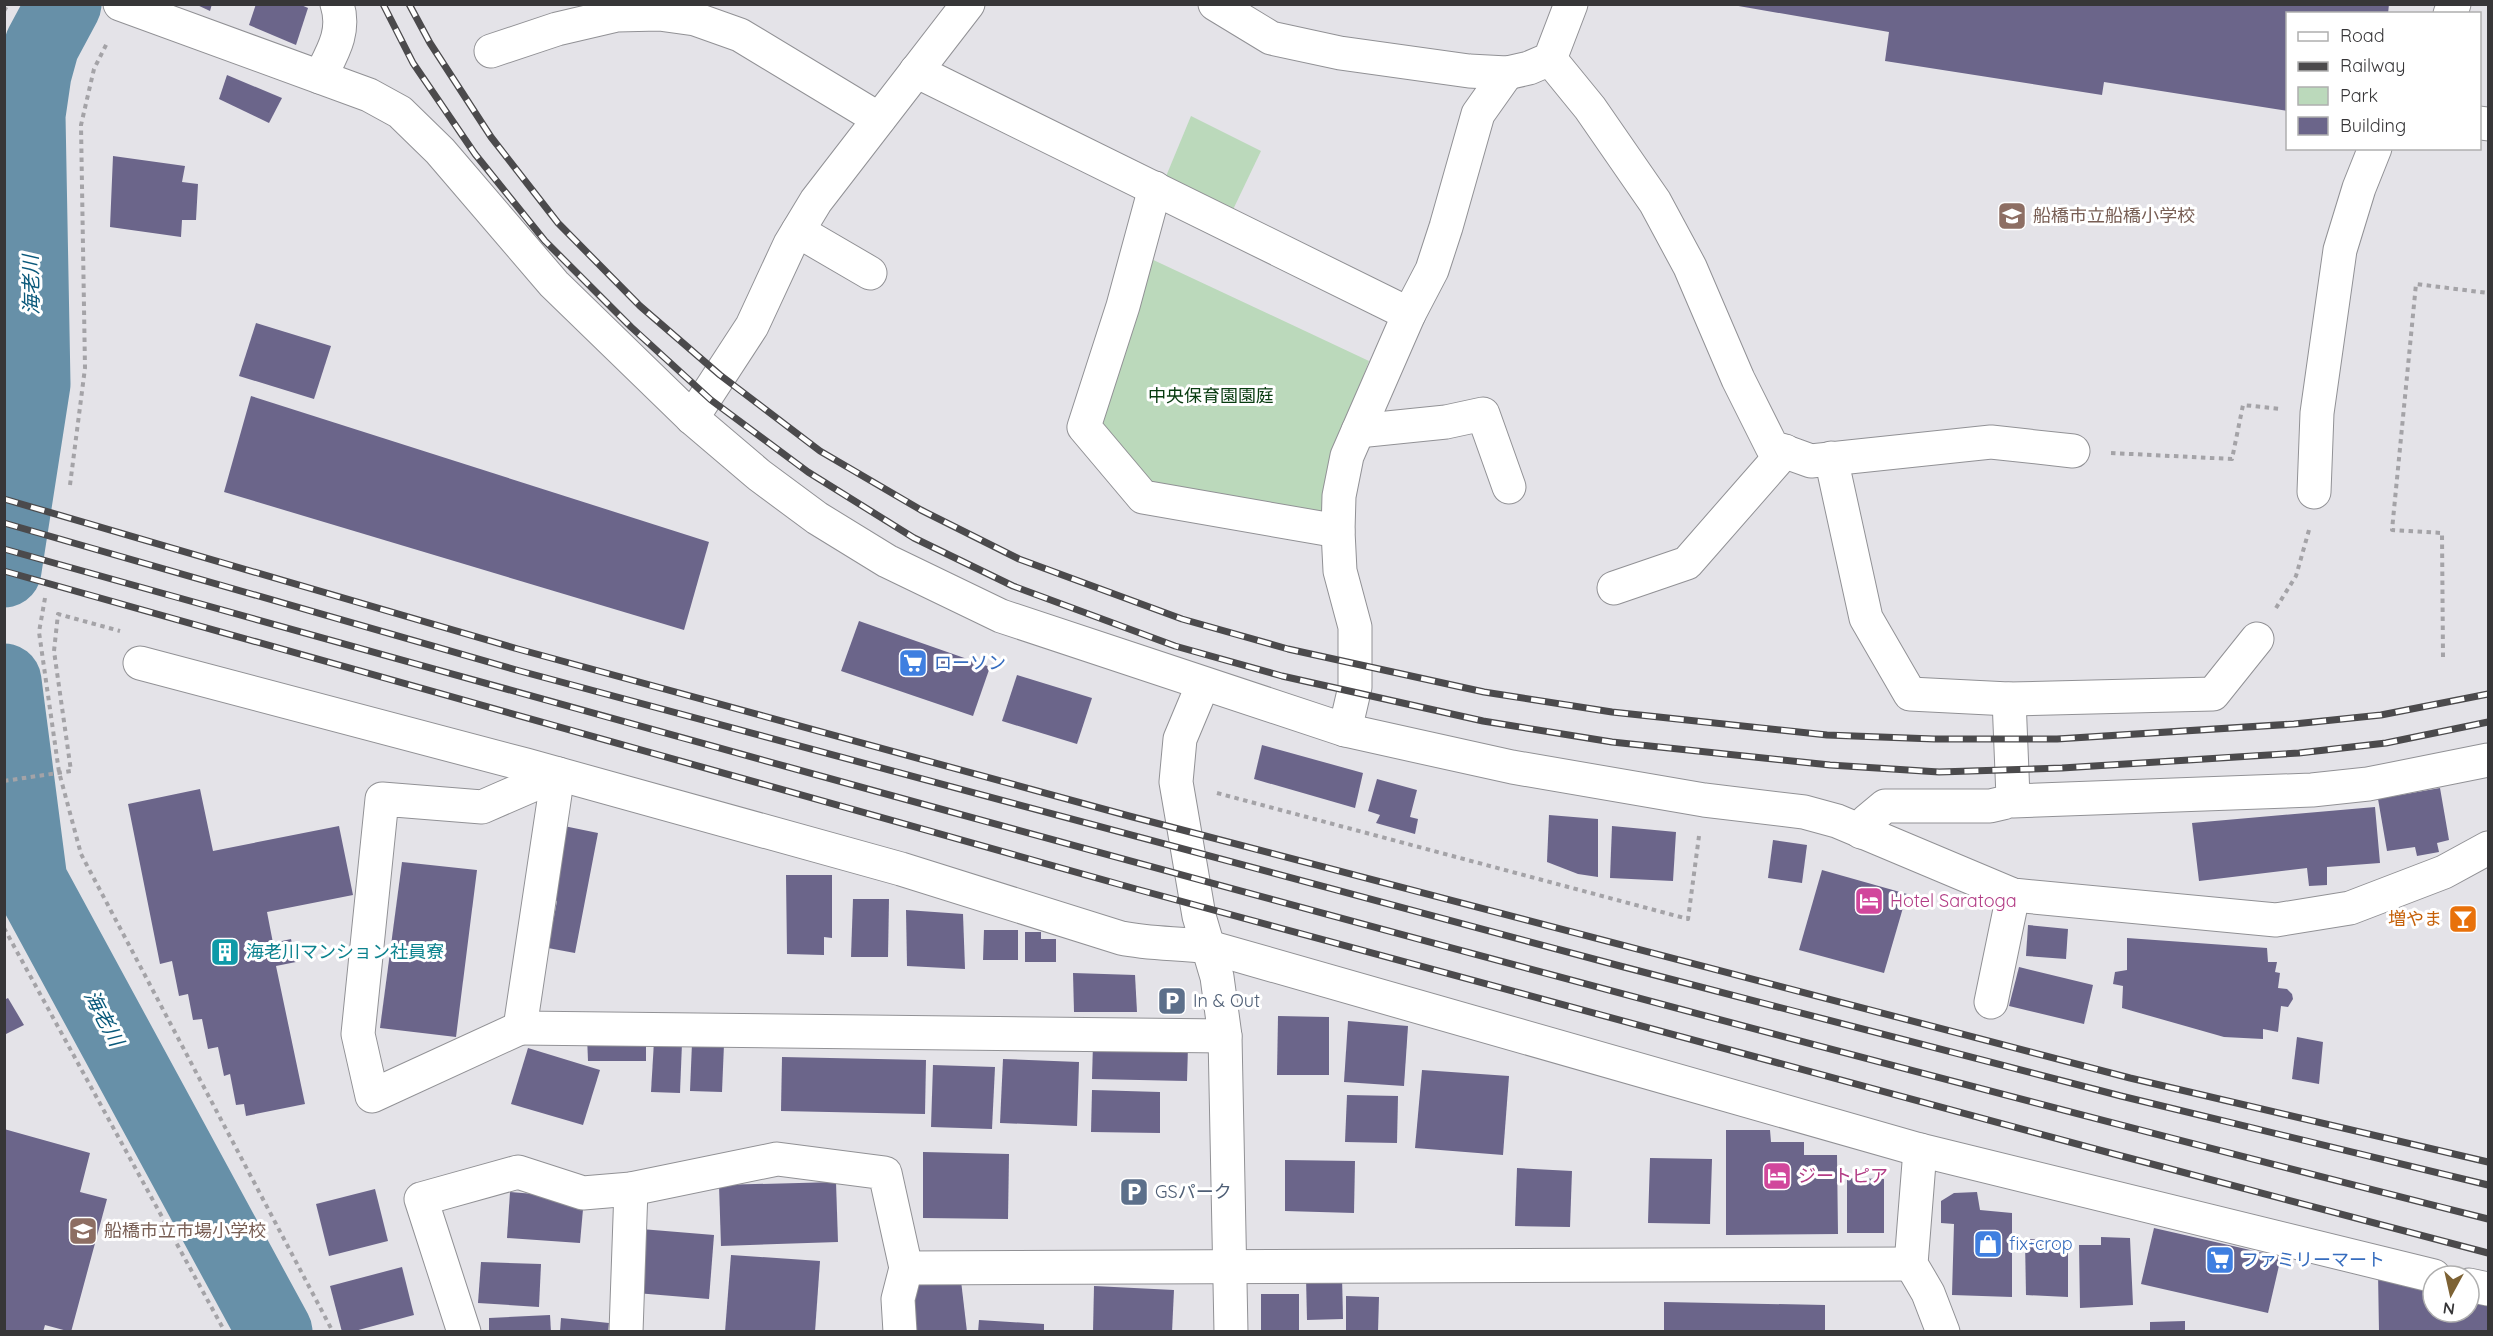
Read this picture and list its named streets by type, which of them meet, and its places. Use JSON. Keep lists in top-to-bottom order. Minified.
{"water":["海老川"],"parks":["中央保育園園庭"],"places":{"school or university":["船橋市立船橋小学校","船橋市立市場小学校"],"supermarket":["ローソン","ファミリーマート"],"hotel":["Hotel Saratoga","ジートピア"],"bar":["増やま"],"building":["海老川マンション社員寮"],"parking":["In & Out","GSパーク"],"shop":["fix-crop"]},"legend":["Road","Railway","Park","Building"],"north":"bottom"}
